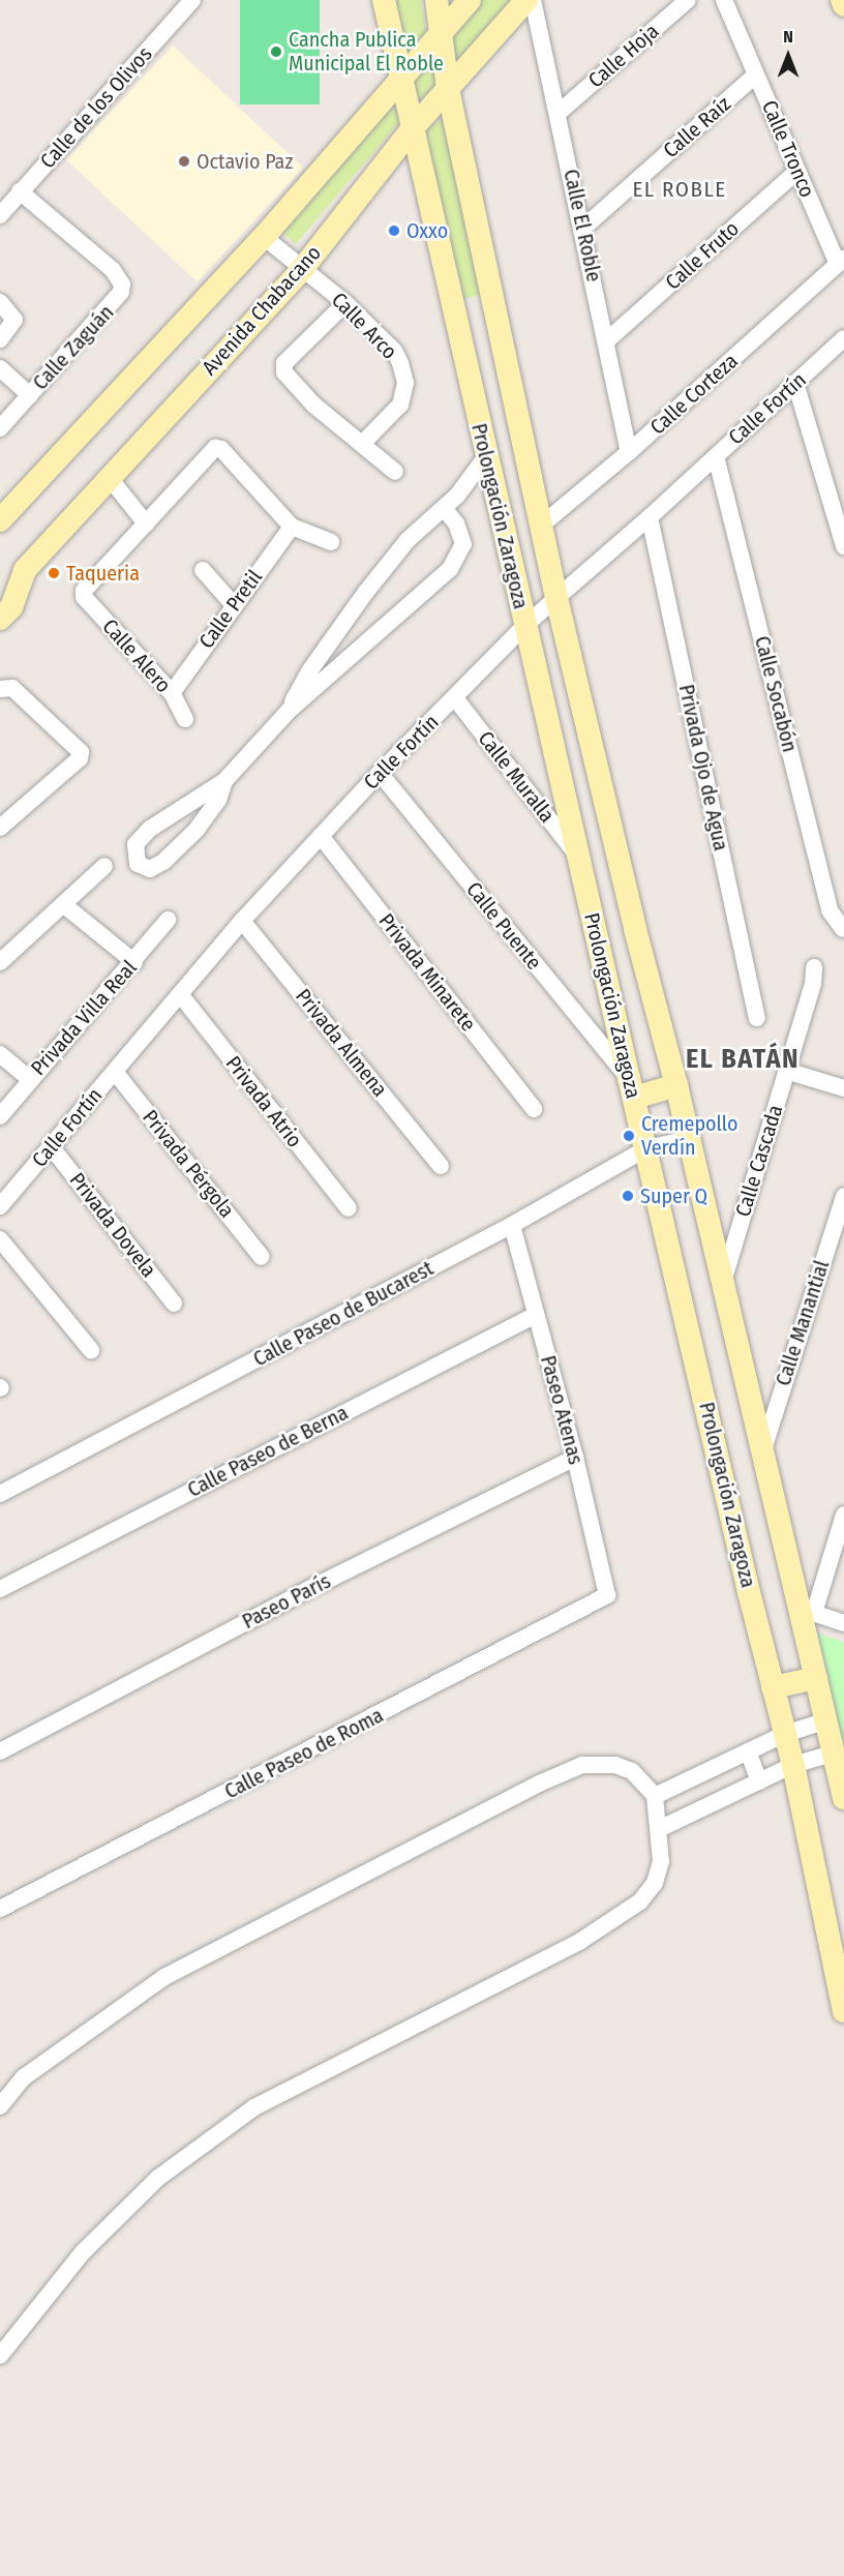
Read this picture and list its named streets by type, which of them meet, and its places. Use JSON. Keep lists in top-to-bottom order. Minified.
{"streets":{"street":["Calle Hoja","Calle de los Olivos","Calle Raíz","Calle Tronco","Calle El Roble","Calle Fruto","Avenida Chabacano","Calle Arco","Calle Zaguán","Calle Corteza","Calle Fortín","Prolongación Zaragoza","Calle Pretil","Calle Alero","Calle Socabón","Privada Ojo de Agua","Calle Muralla","Calle Puente","Privada Minarete","Privada Villa Real","Privada Almena","Privada Atrio","Calle Cascada","Privada Pérgola","Privada Dovela","Calle Paseo de Bucarest","Calle Manantial","Paseo Atenas","Calle Paseo de Berna","Paseo París","Calle Paseo de Roma"]},"crossings":[["Calle Hoja","Calle El Roble"],["Calle de los Olivos","Calle Zaguán"],["Calle Raíz","Calle Tronco"],["Calle Raíz","Calle El Roble"],["Calle Tronco","Calle Fruto"],["Calle Tronco","Calle Corteza"],["Calle El Roble","Calle Fruto"],["Calle El Roble","Calle Corteza"],["Avenida Chabacano","Calle Arco"],["Avenida Chabacano","Prolongación Zaragoza"],["Calle Corteza","Prolongación Zaragoza"],["Calle Fortín","Prolongación Zaragoza"],["Calle Fortín","Calle Socabón"],["Calle Fortín","Privada Ojo de Agua"],["Calle Fortín","Calle Muralla"],["Calle Fortín","Calle Puente"],["Calle Fortín","Privada Minarete"],["Calle Fortín","Privada Almena"],["Calle Fortín","Privada Atrio"],["Calle Fortín","Privada Pérgola"],["Calle Fortín","Privada Dovela"],["Prolongación Zaragoza","Calle Muralla"],["Prolongación Zaragoza","Calle Puente"],["Prolongación Zaragoza","Calle Cascada"],["Prolongación Zaragoza","Calle Paseo de Bucarest"],["Prolongación Zaragoza","Calle Manantial"],["Calle Pretil","Calle Alero"],["Calle Paseo de Bucarest","Paseo Atenas"],["Paseo Atenas","Calle Paseo de Berna"],["Paseo Atenas","Paseo París"],["Paseo Atenas","Calle Paseo de Roma"]],"districts":["EL ROBLE","EL BATÁN"],"places":["Cancha Publica Municipal El Roble","Octavio Paz","Oxxo","Taqueria","Cremepollo Verdín","Super Q"],"north":"top"}
